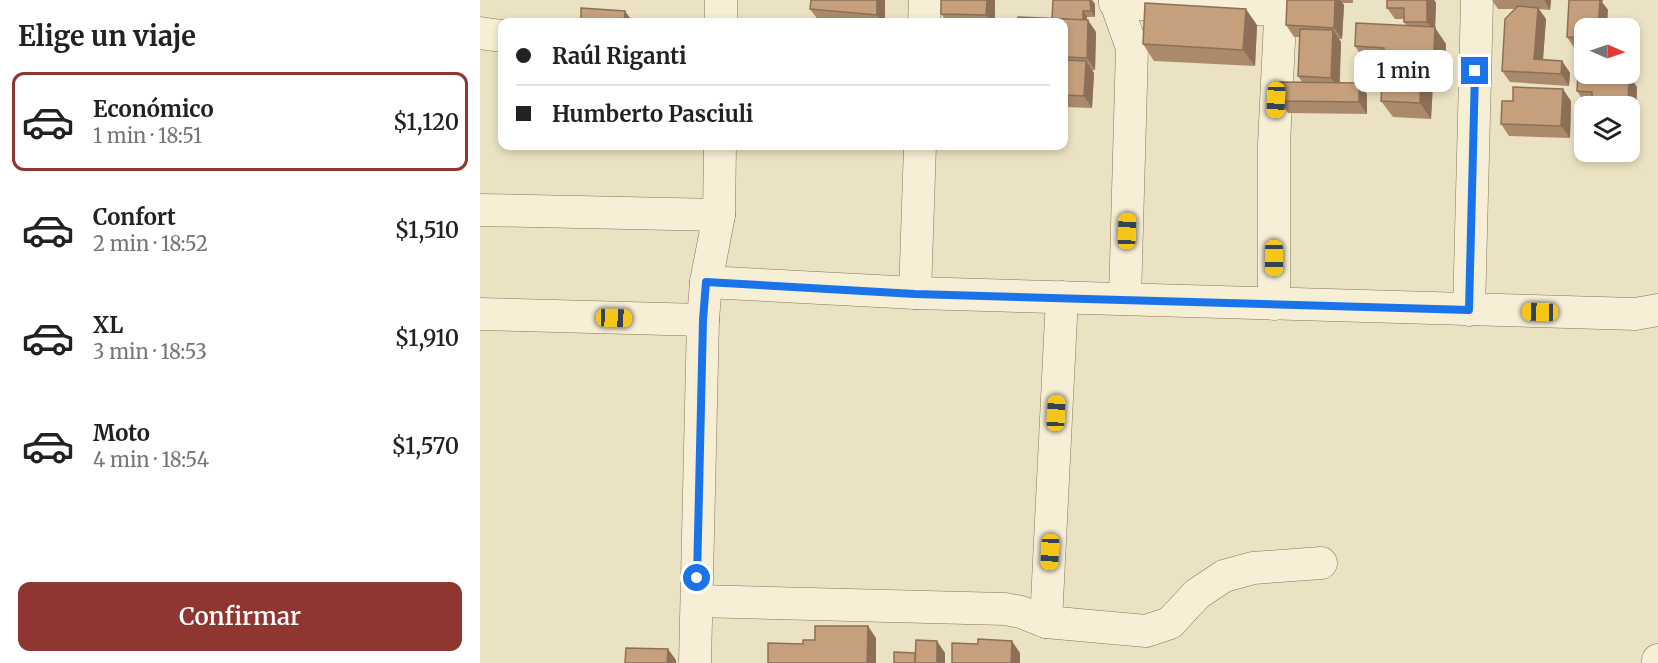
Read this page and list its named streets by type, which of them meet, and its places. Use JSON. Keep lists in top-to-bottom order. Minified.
{"north":"right","page":{"heading":"Elige un viaje","banner":["Raúl Riganti","Humberto Pasciuli"],"bubble":"1 min","list":[{"name":"Económico","note":"1 min · 18:51","value":"$1,120"},{"name":"Confort","note":"2 min · 18:52","value":"$1,510"},{"name":"XL","note":"3 min · 18:53","value":"$1,910"},{"name":"Moto","note":"4 min · 18:54","value":"$1,570"}],"buttons":"Confirmar"}}
